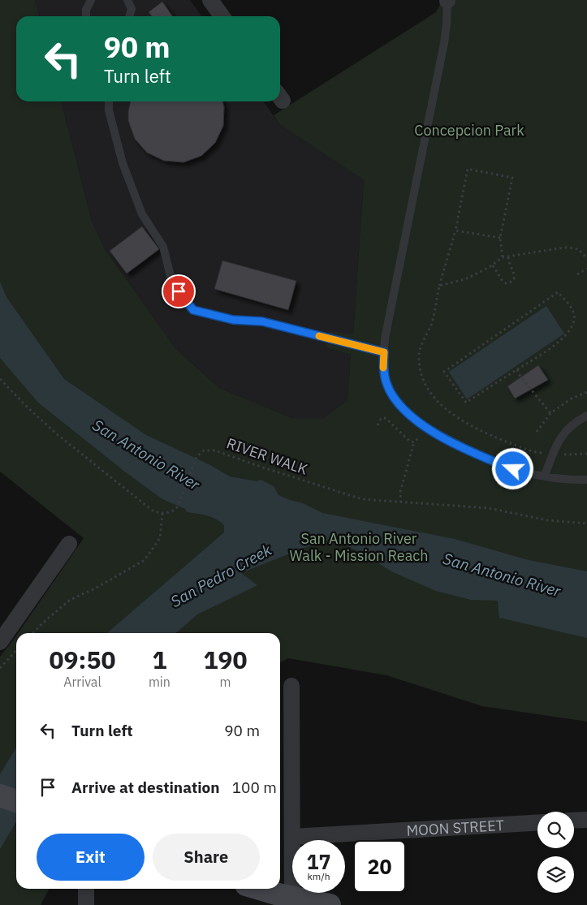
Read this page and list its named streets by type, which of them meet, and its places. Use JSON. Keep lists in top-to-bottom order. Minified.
{"streets":{"street":["MOON STREET"],"path":["RIVER WALK"]},"water":["San Antonio River","San Pedro Creek"],"parks":["Concepcion Park","San Antonio River Walk - Mission Reach"],"page":{"turn":["90 m","Turn left"],"eta":["09:50","Arrival","1","min","190","m"],"list":[{"name":"Turn left","value":"90 m"},{"name":"Arrive at destination","value":"100 m"}],"buttons":["Exit","Share"],"speed":"17 km/h","limit":"20"}}
